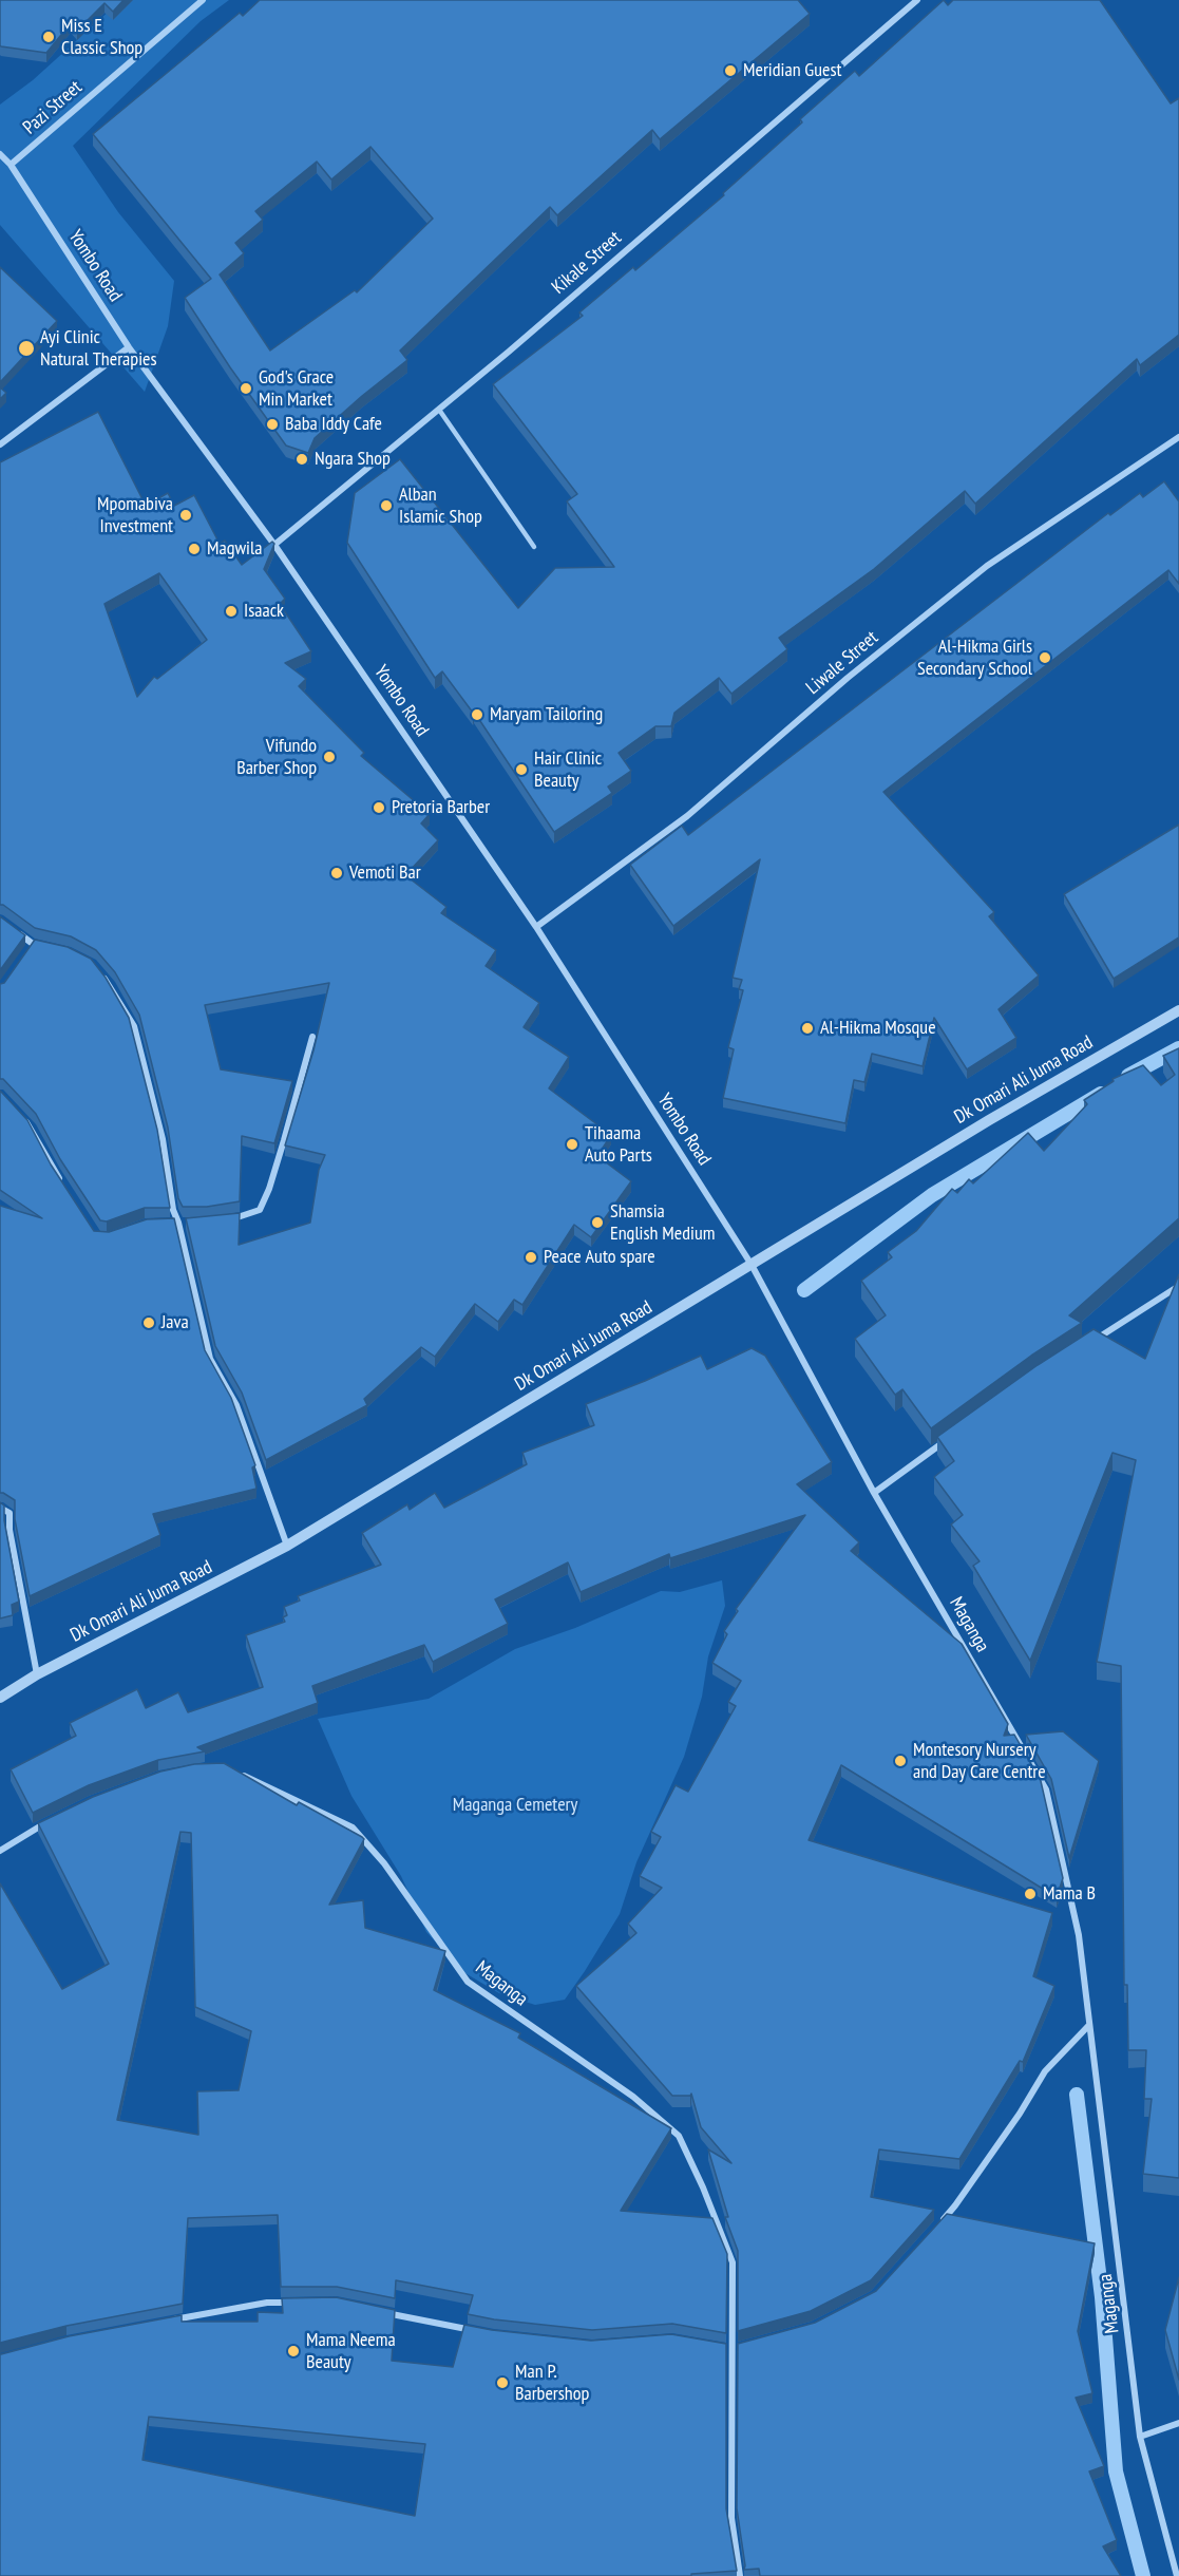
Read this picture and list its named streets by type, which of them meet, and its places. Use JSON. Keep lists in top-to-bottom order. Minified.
{"streets":{"street":["Pazi Street","Kikale Street","Yombo Road","Liwale Street","Dk Omari Ali Juma Road","Maganga"]},"crossings":[["Pazi Street","Yombo Road"],["Kikale Street","Yombo Road"],["Yombo Road","Liwale Street"],["Yombo Road","Dk Omari Ali Juma Road"],["Yombo Road","Maganga"],["Dk Omari Ali Juma Road","Maganga"]],"parks":["Maganga Cemetery"],"places":["Miss E Classic Shop","Meridian Guest","Ayi Clinic Natural Therapies","God's Grace Min Market","Baba Iddy Cafe","Ngara Shop","Alban Islamic Shop","Mpomabiva Investment","Magwila","Isaack","Al-Hikma Girls Secondary School","Maryam Tailoring","Vifundo Barber Shop","Hair Clinic Beauty","Pretoria Barber","Vemoti Bar","Al-Hikma Mosque","Tihaama Auto Parts","Shamsia English Medium","Peace Auto spare","Java","Montesory Nursery and Day Care Centre","Mama B","Mama Neema Beauty","Man P. Barbershop"]}
